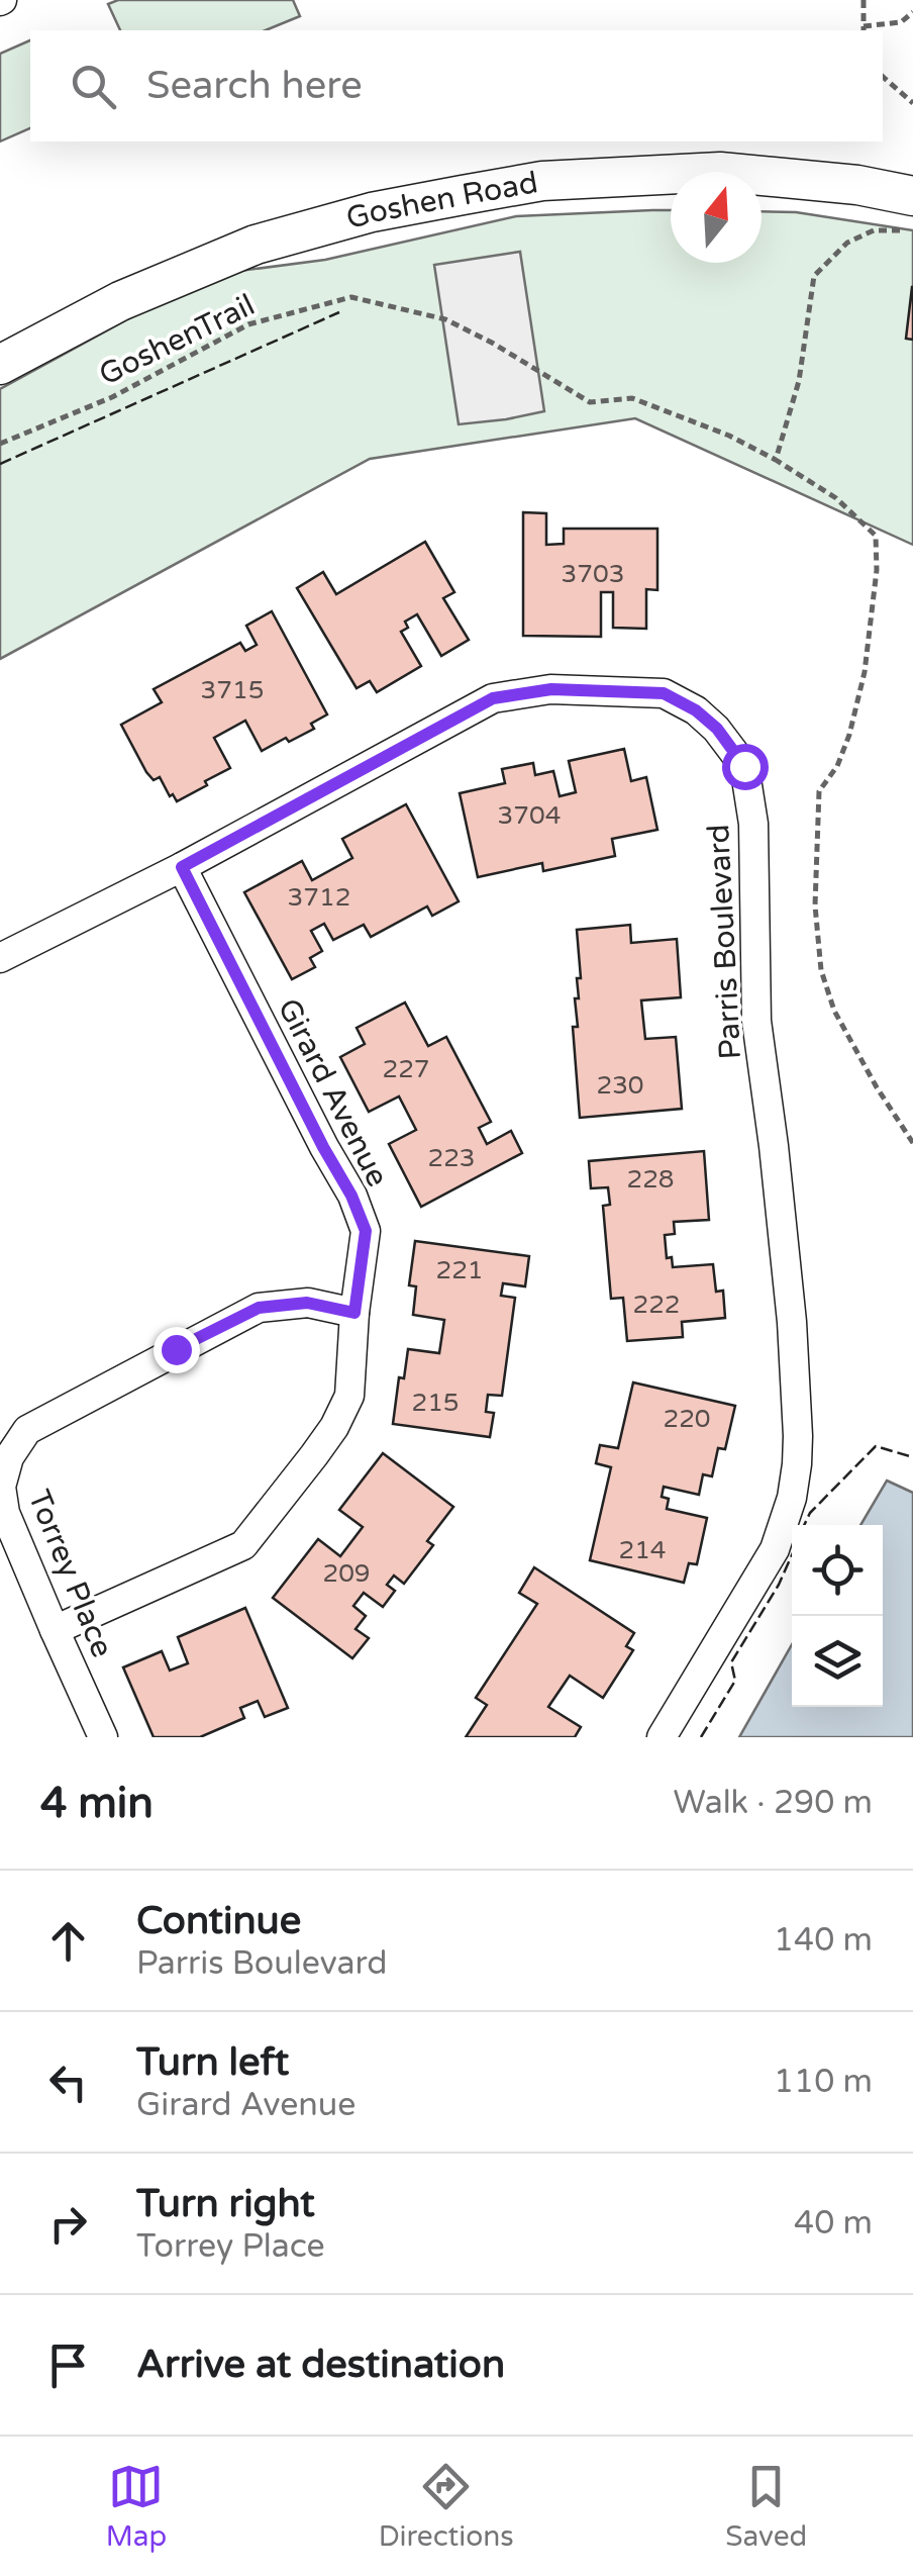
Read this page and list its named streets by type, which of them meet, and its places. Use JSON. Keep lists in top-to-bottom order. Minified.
{"streets":{"main road":["Goshen Road"],"street":["Parris Boulevard","Girard Avenue","Torrey Place"],"path":["GoshenTrail"]},"crossings":[["Parris Boulevard","Girard Avenue"],["Girard Avenue","Torrey Place"]],"house_numbers":["3703","3715","3704","3712","227","230","223","228","221","222","215","220","214","209"],"north":"top","page":{"search":"Search here","heading":["4 min","Walk · 290 m"],"list":[["Continue","Parris Boulevard","140 m"],["Turn left","Girard Avenue","110 m"],["Turn right","Torrey Place","40 m"],"Arrive at destination"],"nav":["Map","Directions","Saved"]}}
